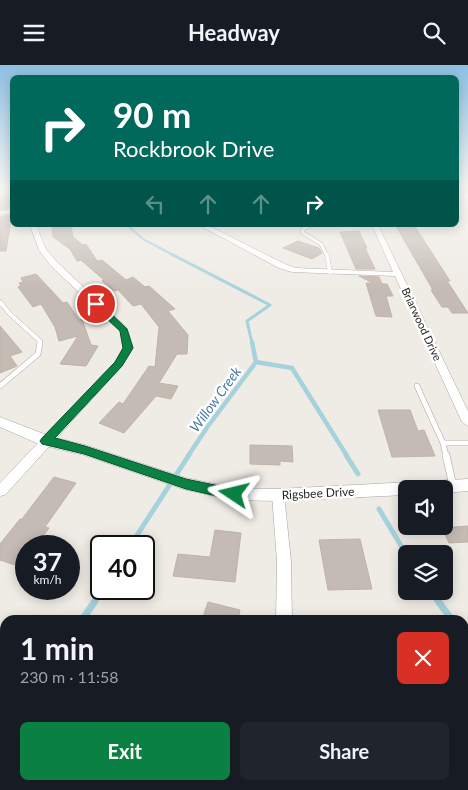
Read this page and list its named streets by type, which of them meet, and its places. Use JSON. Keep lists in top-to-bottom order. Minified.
{"streets":{"street":["Briarwood Drive","Rigsbee Drive"]},"water":["Willow Creek"],"page":{"header":"Headway","turn":["90 m","Rockbrook Drive"],"speed":"37 km/h","limit":"40","heading":["1 min","230 m · 11:58"],"buttons":["Exit","Share"]}}
